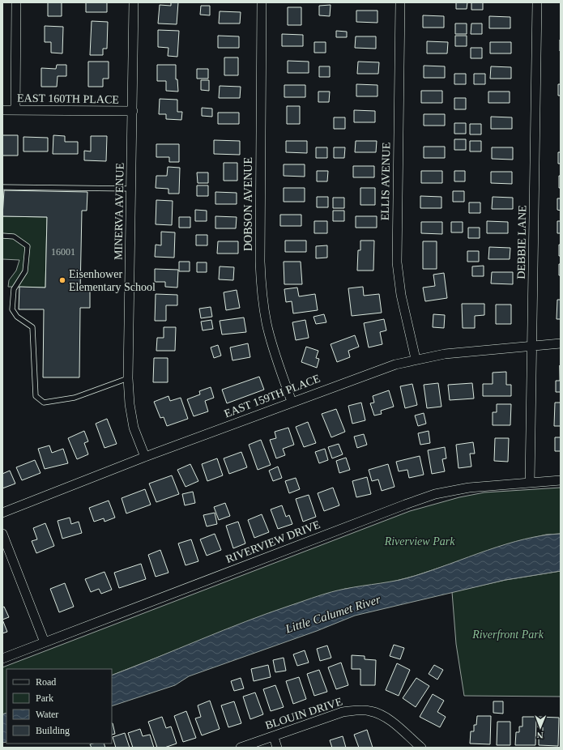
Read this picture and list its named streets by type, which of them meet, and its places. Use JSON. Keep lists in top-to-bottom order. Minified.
{"streets":{"street":["EAST 160TH PLACE","ELLIS AVENUE","DOBSON AVENUE","MINERVA AVENUE","DEBBIE LANE","EAST 159TH PLACE","RIVERVIEW DRIVE","BLOUIN DRIVE"]},"crossings":[["EAST 160TH PLACE","MINERVA AVENUE"],["ELLIS AVENUE","EAST 159TH PLACE"],["DOBSON AVENUE","EAST 159TH PLACE"],["MINERVA AVENUE","EAST 159TH PLACE"],["DEBBIE LANE","EAST 159TH PLACE"],["DEBBIE LANE","RIVERVIEW DRIVE"]],"water":["Little Calumet River"],"parks":["Riverview Park","Riverfront Park"],"places":["Eisenhower Elementary School"],"house_numbers":["16001"],"legend":["Road","Park","Water","Building"],"north":"bottom"}
